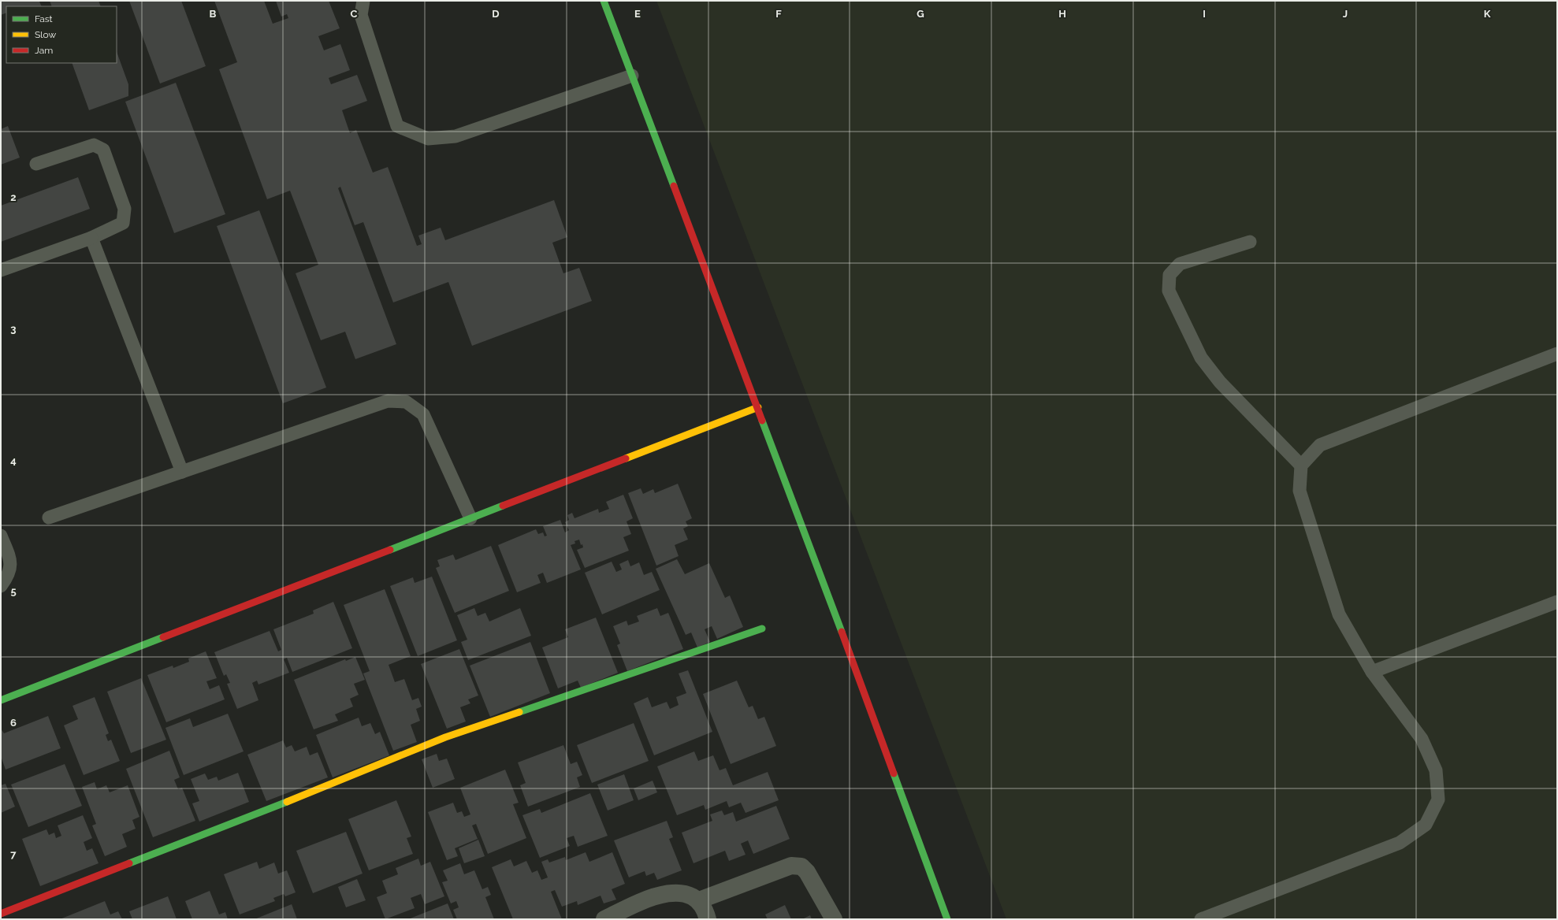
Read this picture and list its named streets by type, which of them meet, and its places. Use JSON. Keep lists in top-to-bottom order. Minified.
{"legend":["Fast","Slow","Jam"],"grid":{"columns":["B","C","D","E","F","G","H","I","J","K"],"rows":["2","3","4","5","6","7"]}}
